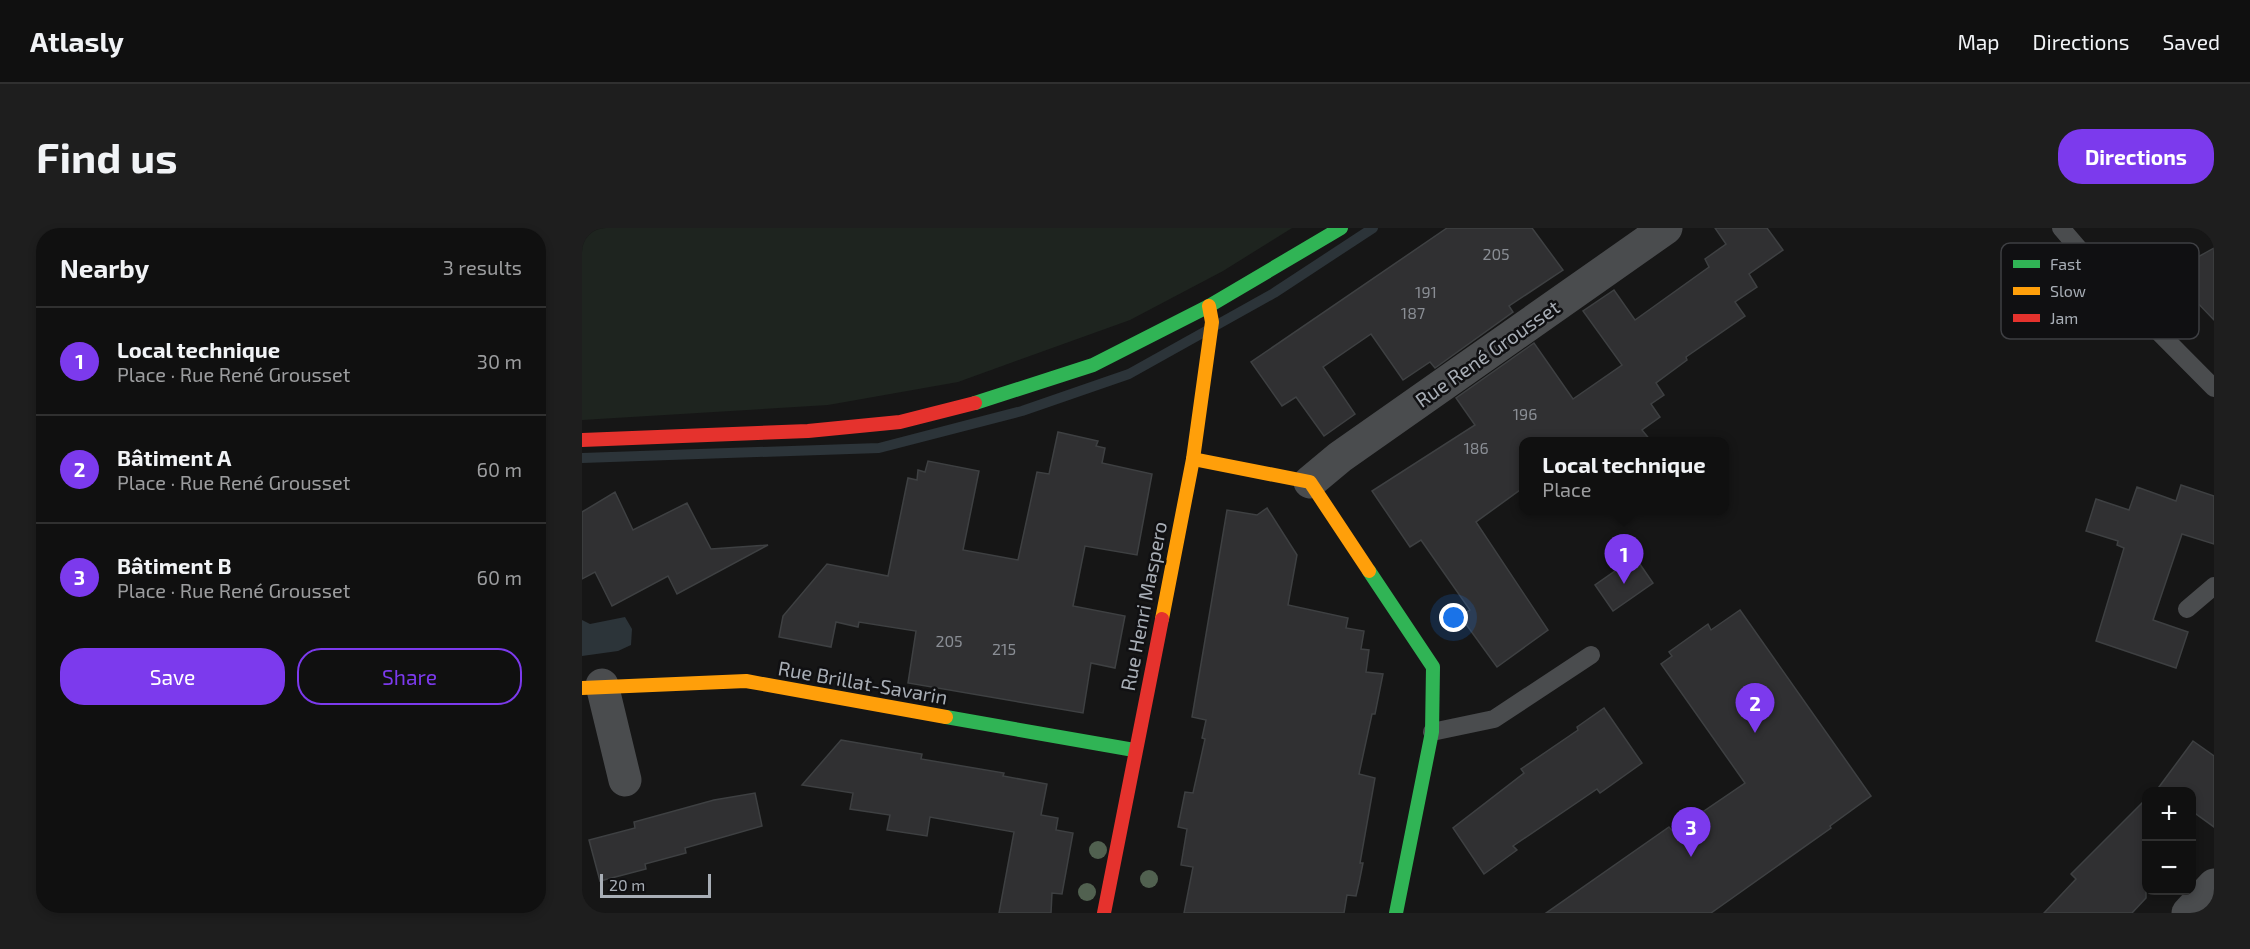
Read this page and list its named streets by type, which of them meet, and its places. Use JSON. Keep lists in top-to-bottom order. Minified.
{"streets":{"street":["Rue René Grousset","Rue Henri Maspero","Rue Brillat-Savarin"]},"crossings":[["Rue Henri Maspero","Rue Brillat-Savarin"]],"house_numbers":["205","191","187","196","186","205","215"],"legend":["Fast","Slow","Jam"],"scale_bar":"20 m","page":{"header":"Atlasly","nav":["Map","Directions","Saved"],"buttons":["Directions",["Save","Share"]],"title":"Find us","heading":["Nearby","3 results"],"list":[{"mark":"1","name":"Local technique","note":"Place · Rue René Grousset","value":"30 m"},{"mark":"2","name":"Bâtiment A","note":"Place · Rue René Grousset","value":"60 m"},{"mark":"3","name":"Bâtiment B","note":"Place · Rue René Grousset","value":"60 m"}],"popup":["Local technique","Place"],"pins":["1","2","3"],"map_buttons":["+","−"],"scale":"20 m"}}
